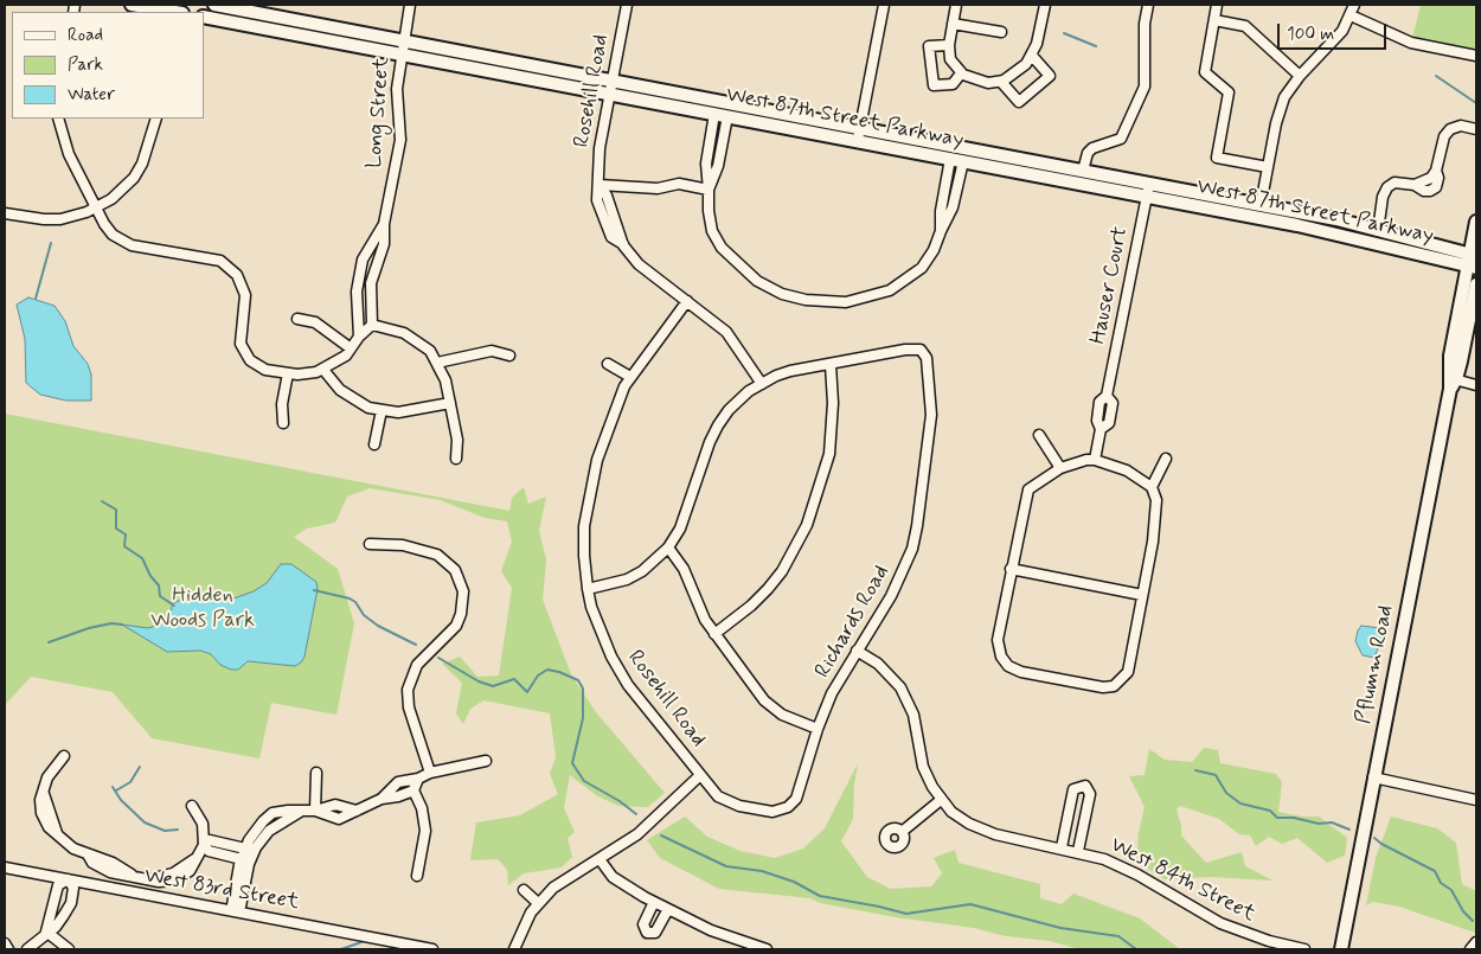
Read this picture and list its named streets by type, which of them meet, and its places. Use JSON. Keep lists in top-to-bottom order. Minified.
{"streets":{"main road":["West 87th Street Parkway","Pflumm Road"],"street":["Rosehill Road","Long Street","Hauser Court","Richards Road","West 84th Street","West 83rd Street"]},"crossings":[["Rosehill Road","West 87th Street Parkway"],["Rosehill Road","Richards Road"],["Long Street","West 87th Street Parkway"],["West 87th Street Parkway","Hauser Court"],["Richards Road","West 84th Street"]],"parks":["Hidden Woods Park"],"legend":["Road","Park","Water"],"scale_bar":"100 m"}
